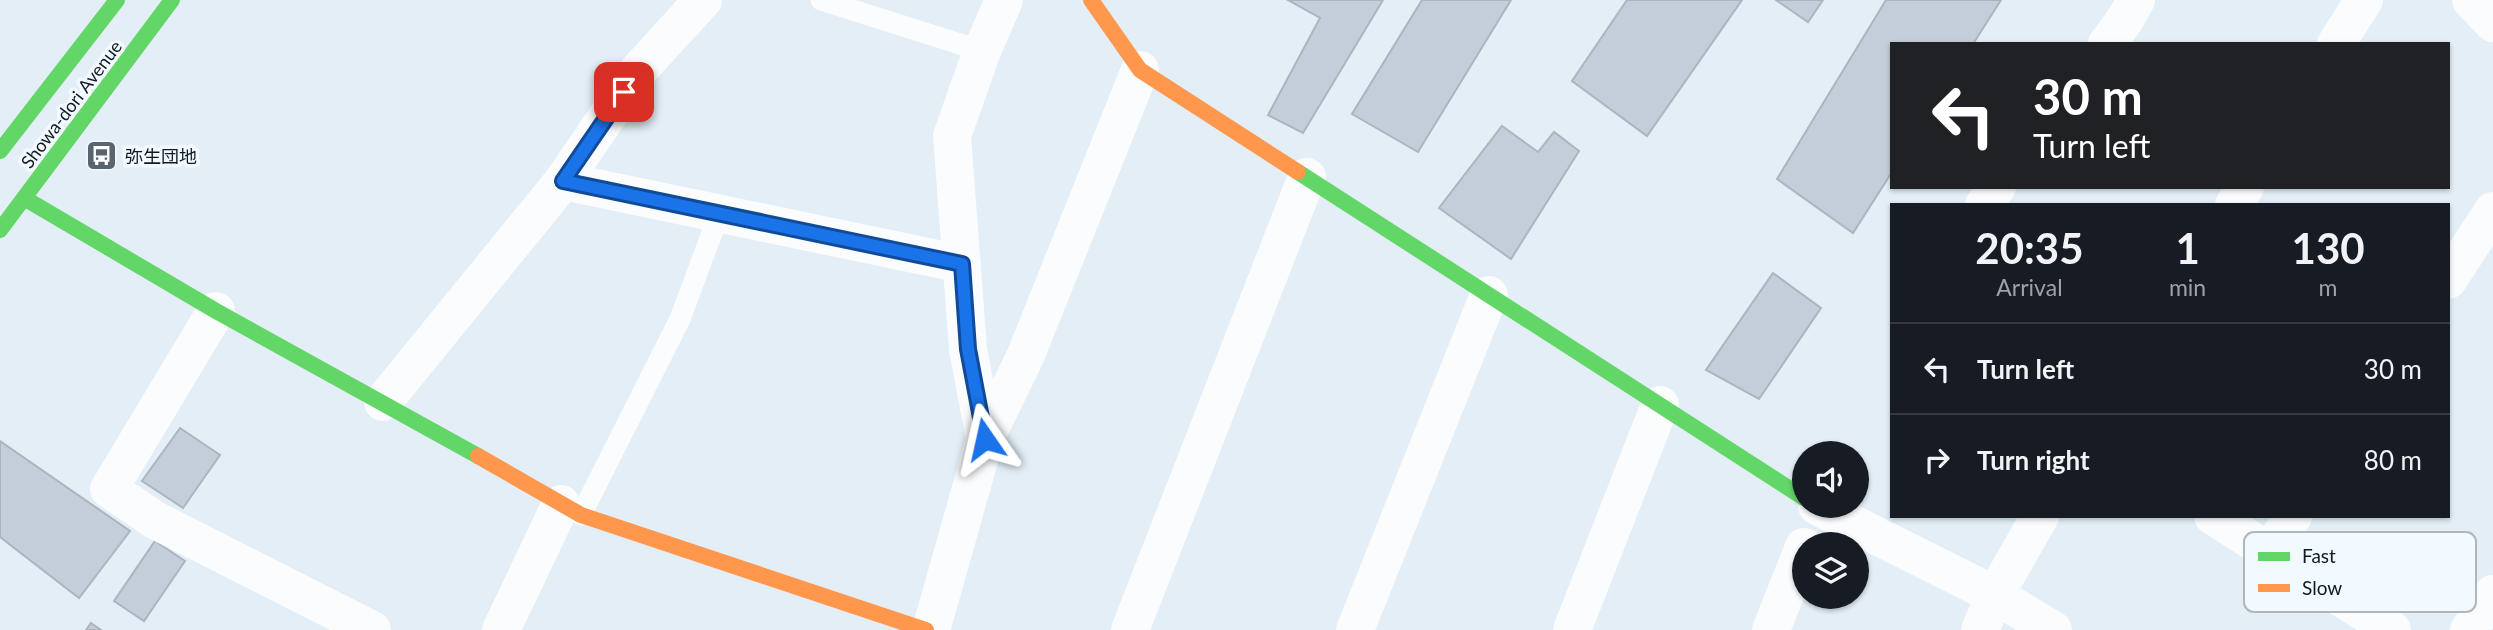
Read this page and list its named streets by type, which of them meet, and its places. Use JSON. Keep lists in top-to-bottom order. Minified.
{"streets":{"street":["Showa-dori Avenue"]},"places":{"bus stop":["弥生団地"]},"legend":["Fast","Slow"],"page":{"turn":["30 m","Turn left"],"eta":["20:35","Arrival","1","min","130","m"],"list":[{"name":"Turn left","value":"30 m"},{"name":"Turn right","value":"80 m"}]}}
